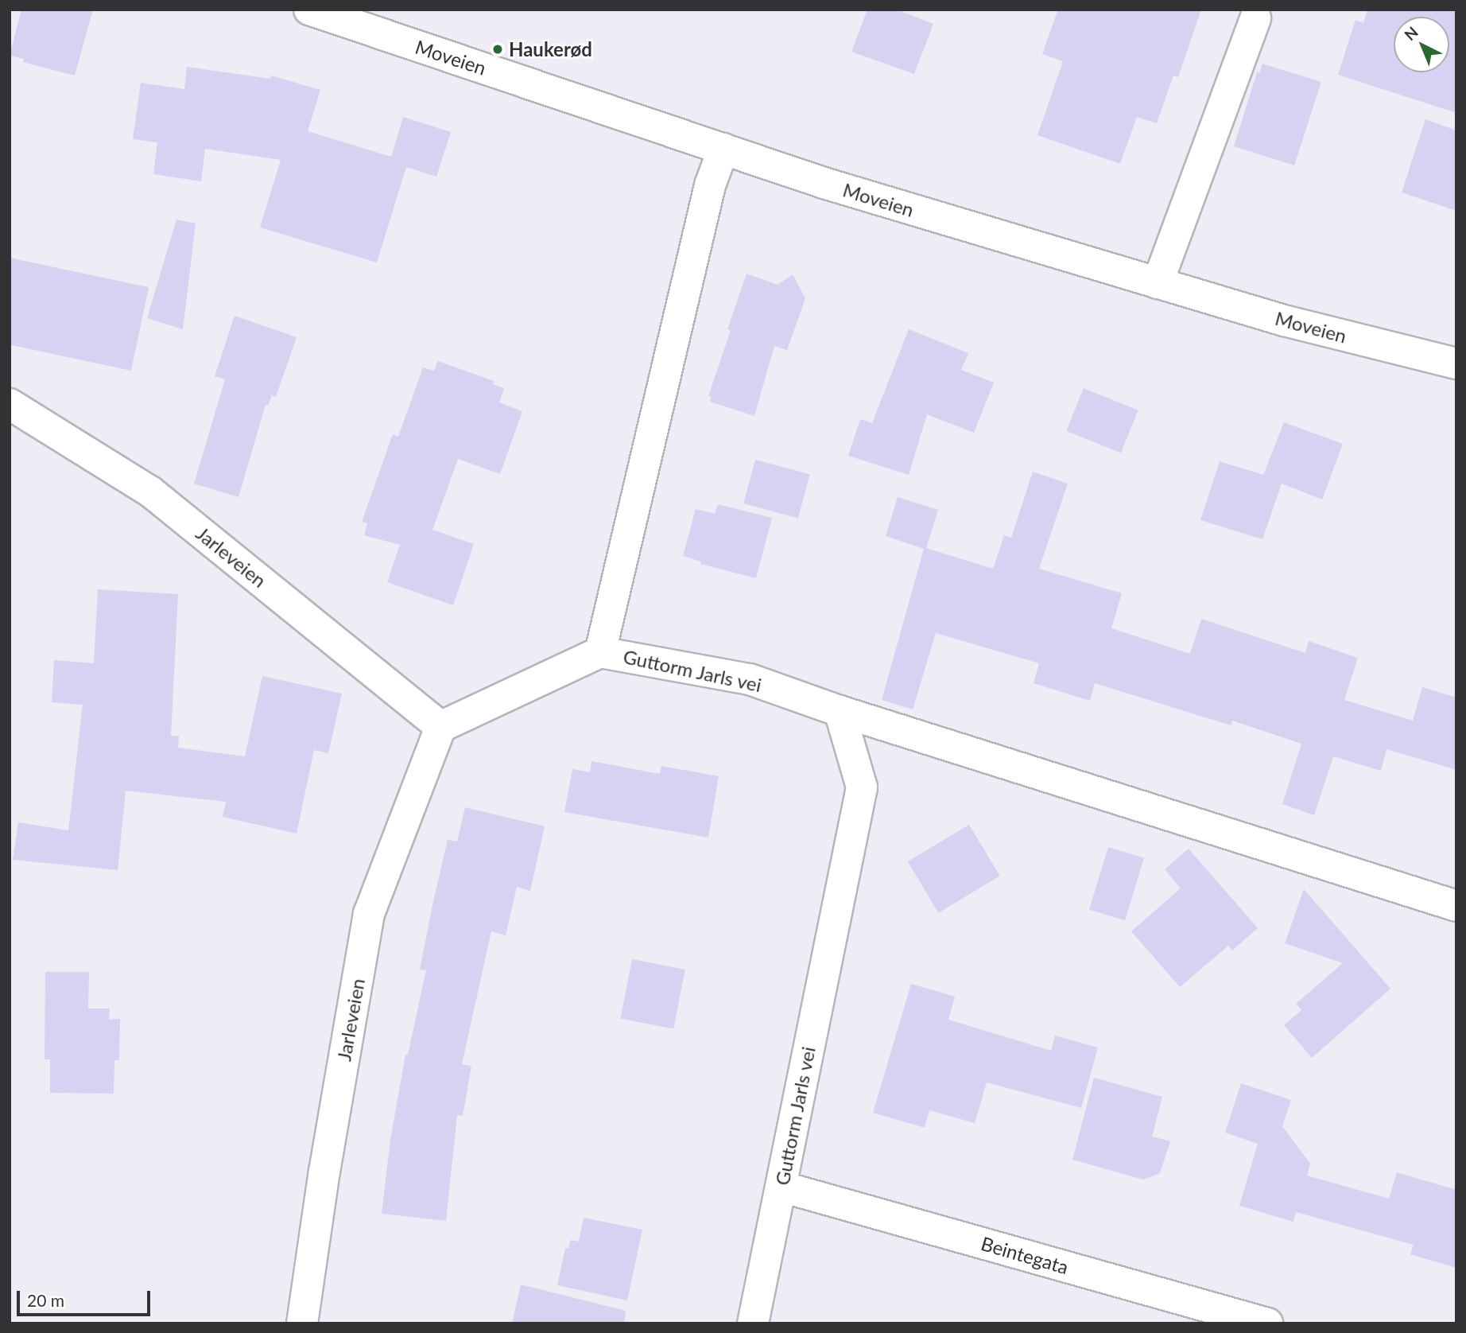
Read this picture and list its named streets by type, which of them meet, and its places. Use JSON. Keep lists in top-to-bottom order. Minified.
{"streets":{"street":["Moveien","Jarleveien","Guttorm Jarls vei","Beintegata"]},"crossings":[["Moveien","Guttorm Jarls vei"],["Guttorm Jarls vei","Beintegata"]],"places":["Haukerød"],"scale_bar":"20 m","north":"top left"}
